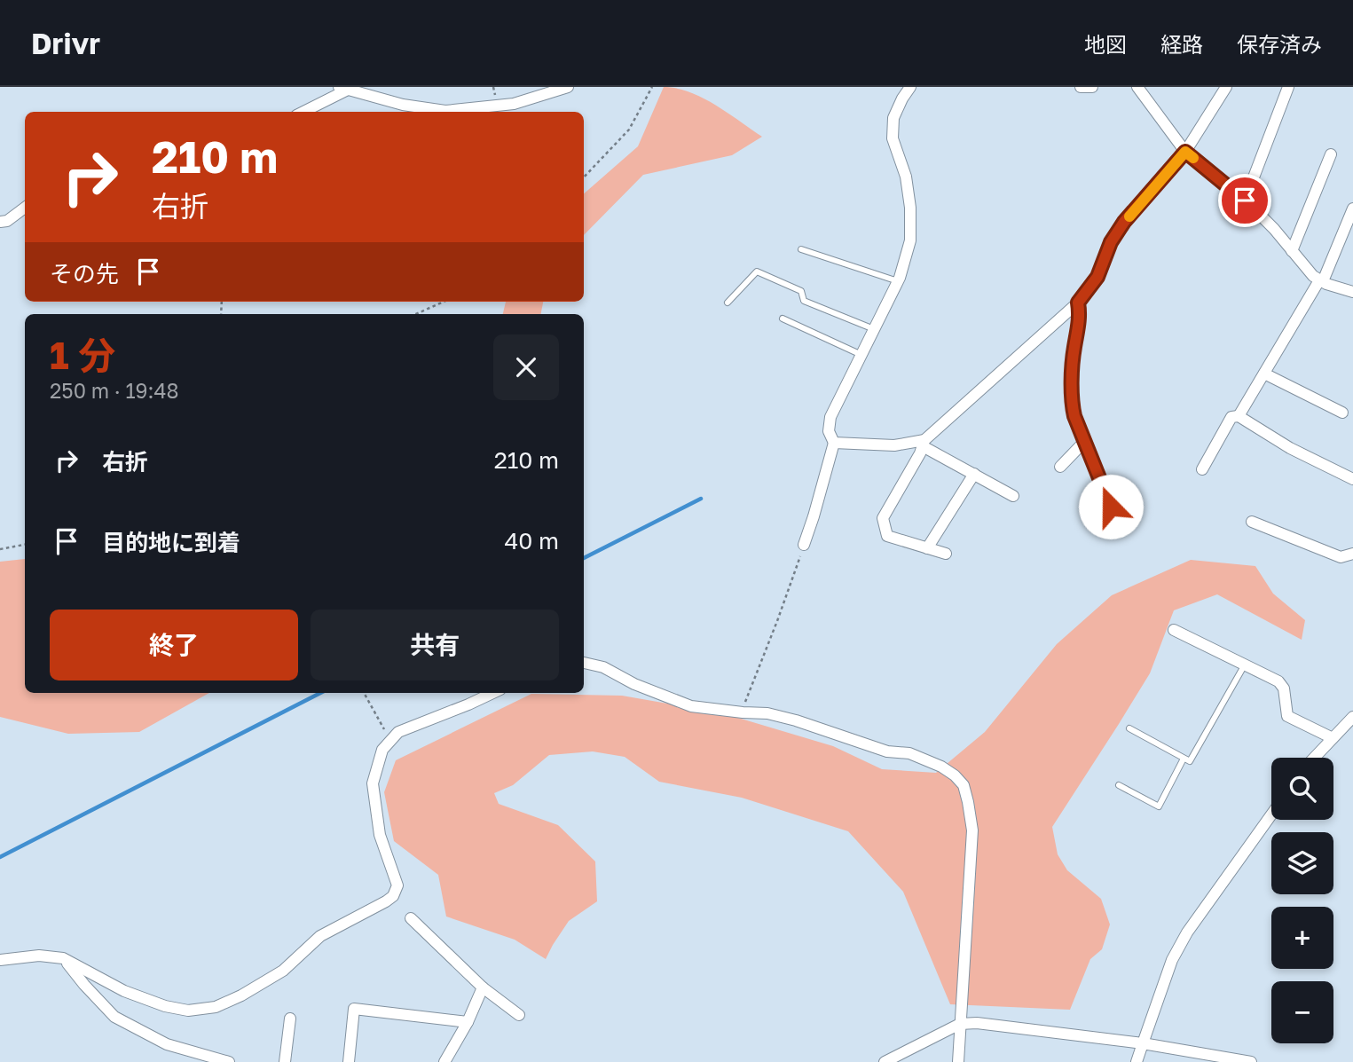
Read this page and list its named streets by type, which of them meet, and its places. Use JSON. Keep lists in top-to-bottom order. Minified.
{"page":{"header":"Drivr","nav":["地図","経路","保存済み"],"turn":["210 m","右折"],"then":"その先","heading":["1 分","250 m · 19:48"],"list":[{"name":"右折","value":"210 m"},{"name":"目的地に到着","value":"40 m"}],"buttons":["終了","共有"],"map_buttons":["+","−"]}}
